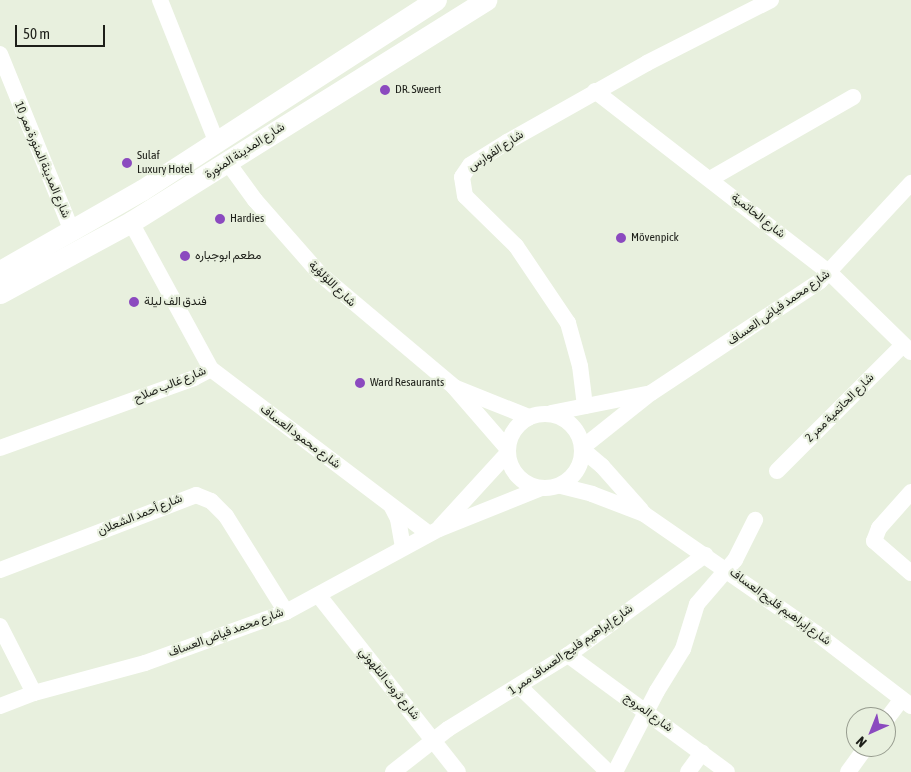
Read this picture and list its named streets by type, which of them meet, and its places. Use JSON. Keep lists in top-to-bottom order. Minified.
{"streets":{"main road":["شارع المدينة المنورة"],"street":["شارع الفوارس","شارع المدينة المنورة ممر 10","شارع الحاتمية","شارع اللؤلؤية","شارع محمد فياض العساف","شارع غالب صلاح","شارع الحاتمية ممر 2","شارع محمود العساف","شارع أحمد الشعلان","شارع إبراهيم فليح العساف","شارع إبراهيم فليح العساف ممر 1","شارع ثروت التلهوني","شارع المروج"]},"crossings":[["شارع المدينة المنورة","شارع المدينة المنورة ممر 10"],["شارع المدينة المنورة","شارع اللؤلؤية"],["شارع المدينة المنورة","شارع غالب صلاح"],["شارع الفوارس","شارع الحاتمية"],["شارع الفوارس","شارع محمد فياض العساف"],["شارع الحاتمية","شارع محمد فياض العساف"],["شارع الحاتمية","شارع الحاتمية ممر 2"],["شارع اللؤلؤية","شارع محمد فياض العساف"],["شارع اللؤلؤية","شارع إبراهيم فليح العساف"],["شارع محمد فياض العساف","شارع محمود العساف"],["شارع محمد فياض العساف","شارع أحمد الشعلان"],["شارع محمد فياض العساف","شارع إبراهيم فليح العساف"],["شارع محمد فياض العساف","شارع ثروت التلهوني"],["شارع غالب صلاح","شارع محمود العساف"],["شارع إبراهيم فليح العساف","شارع إبراهيم فليح العساف ممر 1"],["شارع إبراهيم فليح العساف ممر 1","شارع ثروت التلهوني"],["شارع إبراهيم فليح العساف ممر 1","شارع المروج"]],"places":["DR. Sweert","Sulaf Luxury Hotel","Hardies","Mövenpick","مطعم ابوجباره","فندق الف ليلة","Ward Resaurants"],"scale_bar":"50 m","north":"bottom left"}
